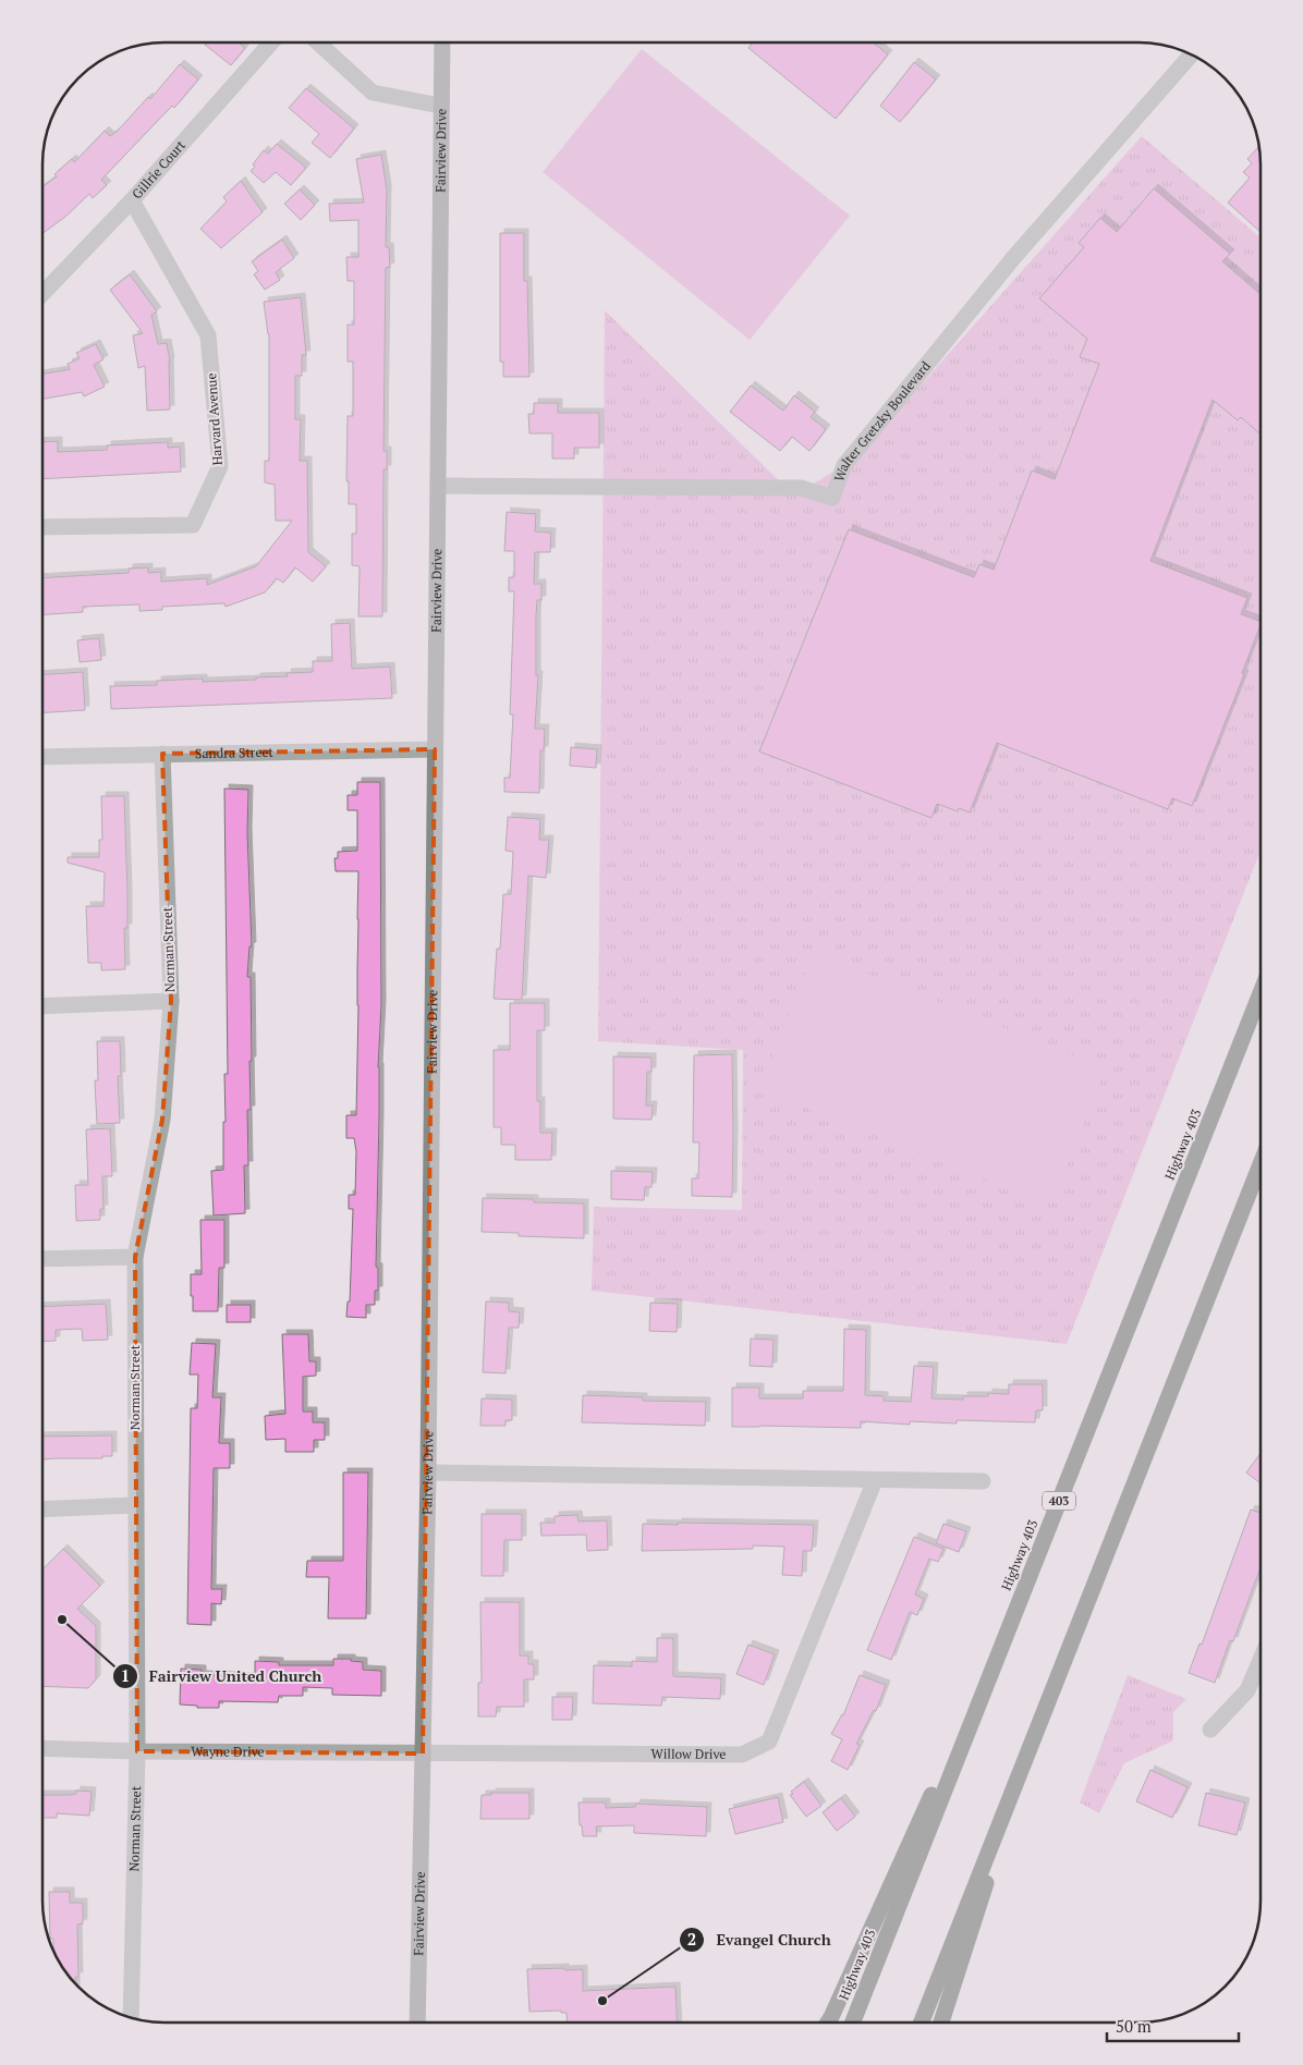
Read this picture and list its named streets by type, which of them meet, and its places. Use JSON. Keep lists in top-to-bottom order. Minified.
{"streets":{"highway":["Highway 403","403"],"main road":["Fairview Drive"],"street":["Gillrie Court","Harvard Avenue","Walter Gretzky Boulevard","Sandra Street","Norman Street","Wayne Drive","Willow Drive"]},"crossings":[["Fairview Drive","Walter Gretzky Boulevard"],["Fairview Drive","Sandra Street"],["Fairview Drive","Wayne Drive"],["Fairview Drive","Willow Drive"],["Gillrie Court","Harvard Avenue"],["Sandra Street","Norman Street"],["Norman Street","Wayne Drive"],["Wayne Drive","Willow Drive"]],"places":["Fairview United Church","Evangel Church"],"scale_bar":"50 m"}
